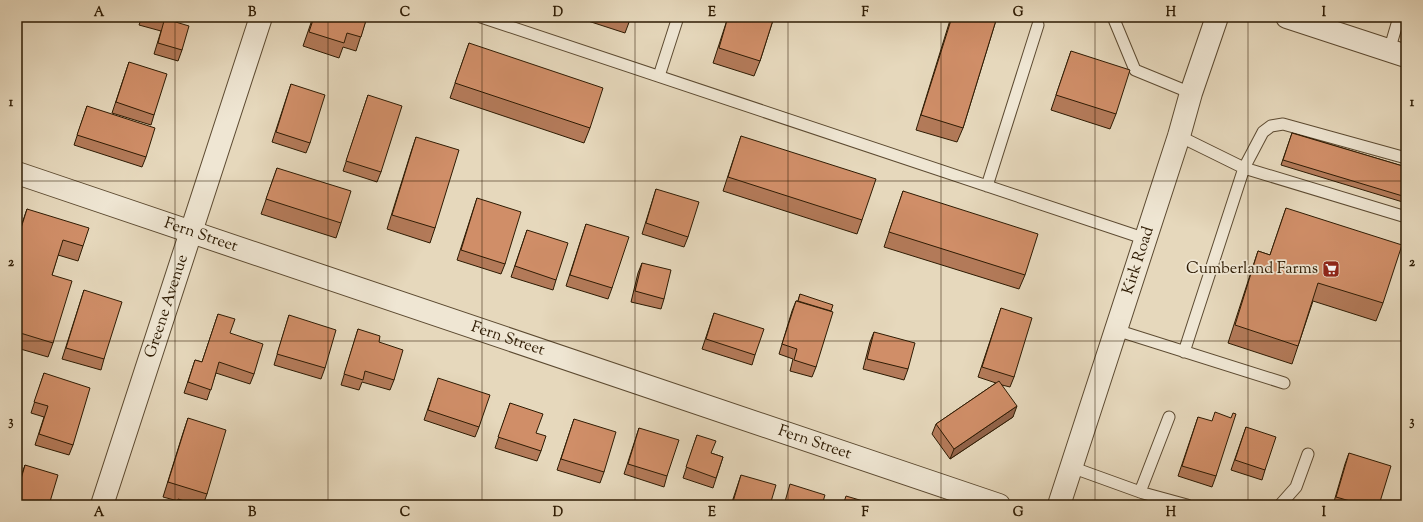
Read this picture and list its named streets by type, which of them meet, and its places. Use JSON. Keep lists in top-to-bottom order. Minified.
{"streets":{"street":["Fern Street","Kirk Road","Greene Avenue"]},"crossings":[["Fern Street","Greene Avenue"]],"places":{"supermarket":["Cumberland Farms"]},"grid":{"columns":["A","B","C","D","E","F","G","H","I"],"rows":["1","2","3"]}}
